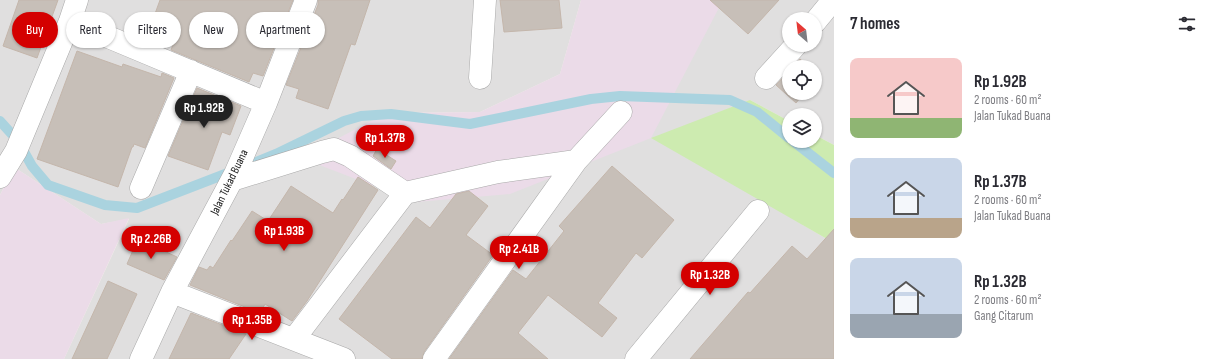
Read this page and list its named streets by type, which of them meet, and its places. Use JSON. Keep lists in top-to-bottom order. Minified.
{"streets":{"street":["Jalan Tukad Buana"]},"north":"top left","page":{"heading":"7 homes","chip":["Buy","Rent","Filters","New","Apartment"],"list":[{"name":"Rp 1.92B","note":"2 rooms · 60 m² · Jalan Tukad Buana"},{"name":"Rp 1.37B","note":"2 rooms · 60 m² · Jalan Tukad Buana"},{"name":"Rp 1.32B","note":"2 rooms · 60 m² · Gang Citarum"}],"price":["Rp 1.92B","Rp 1.37B","Rp 1.93B","Rp 2.26B","Rp 2.41B","Rp 1.32B","Rp 1.35B"]}}
